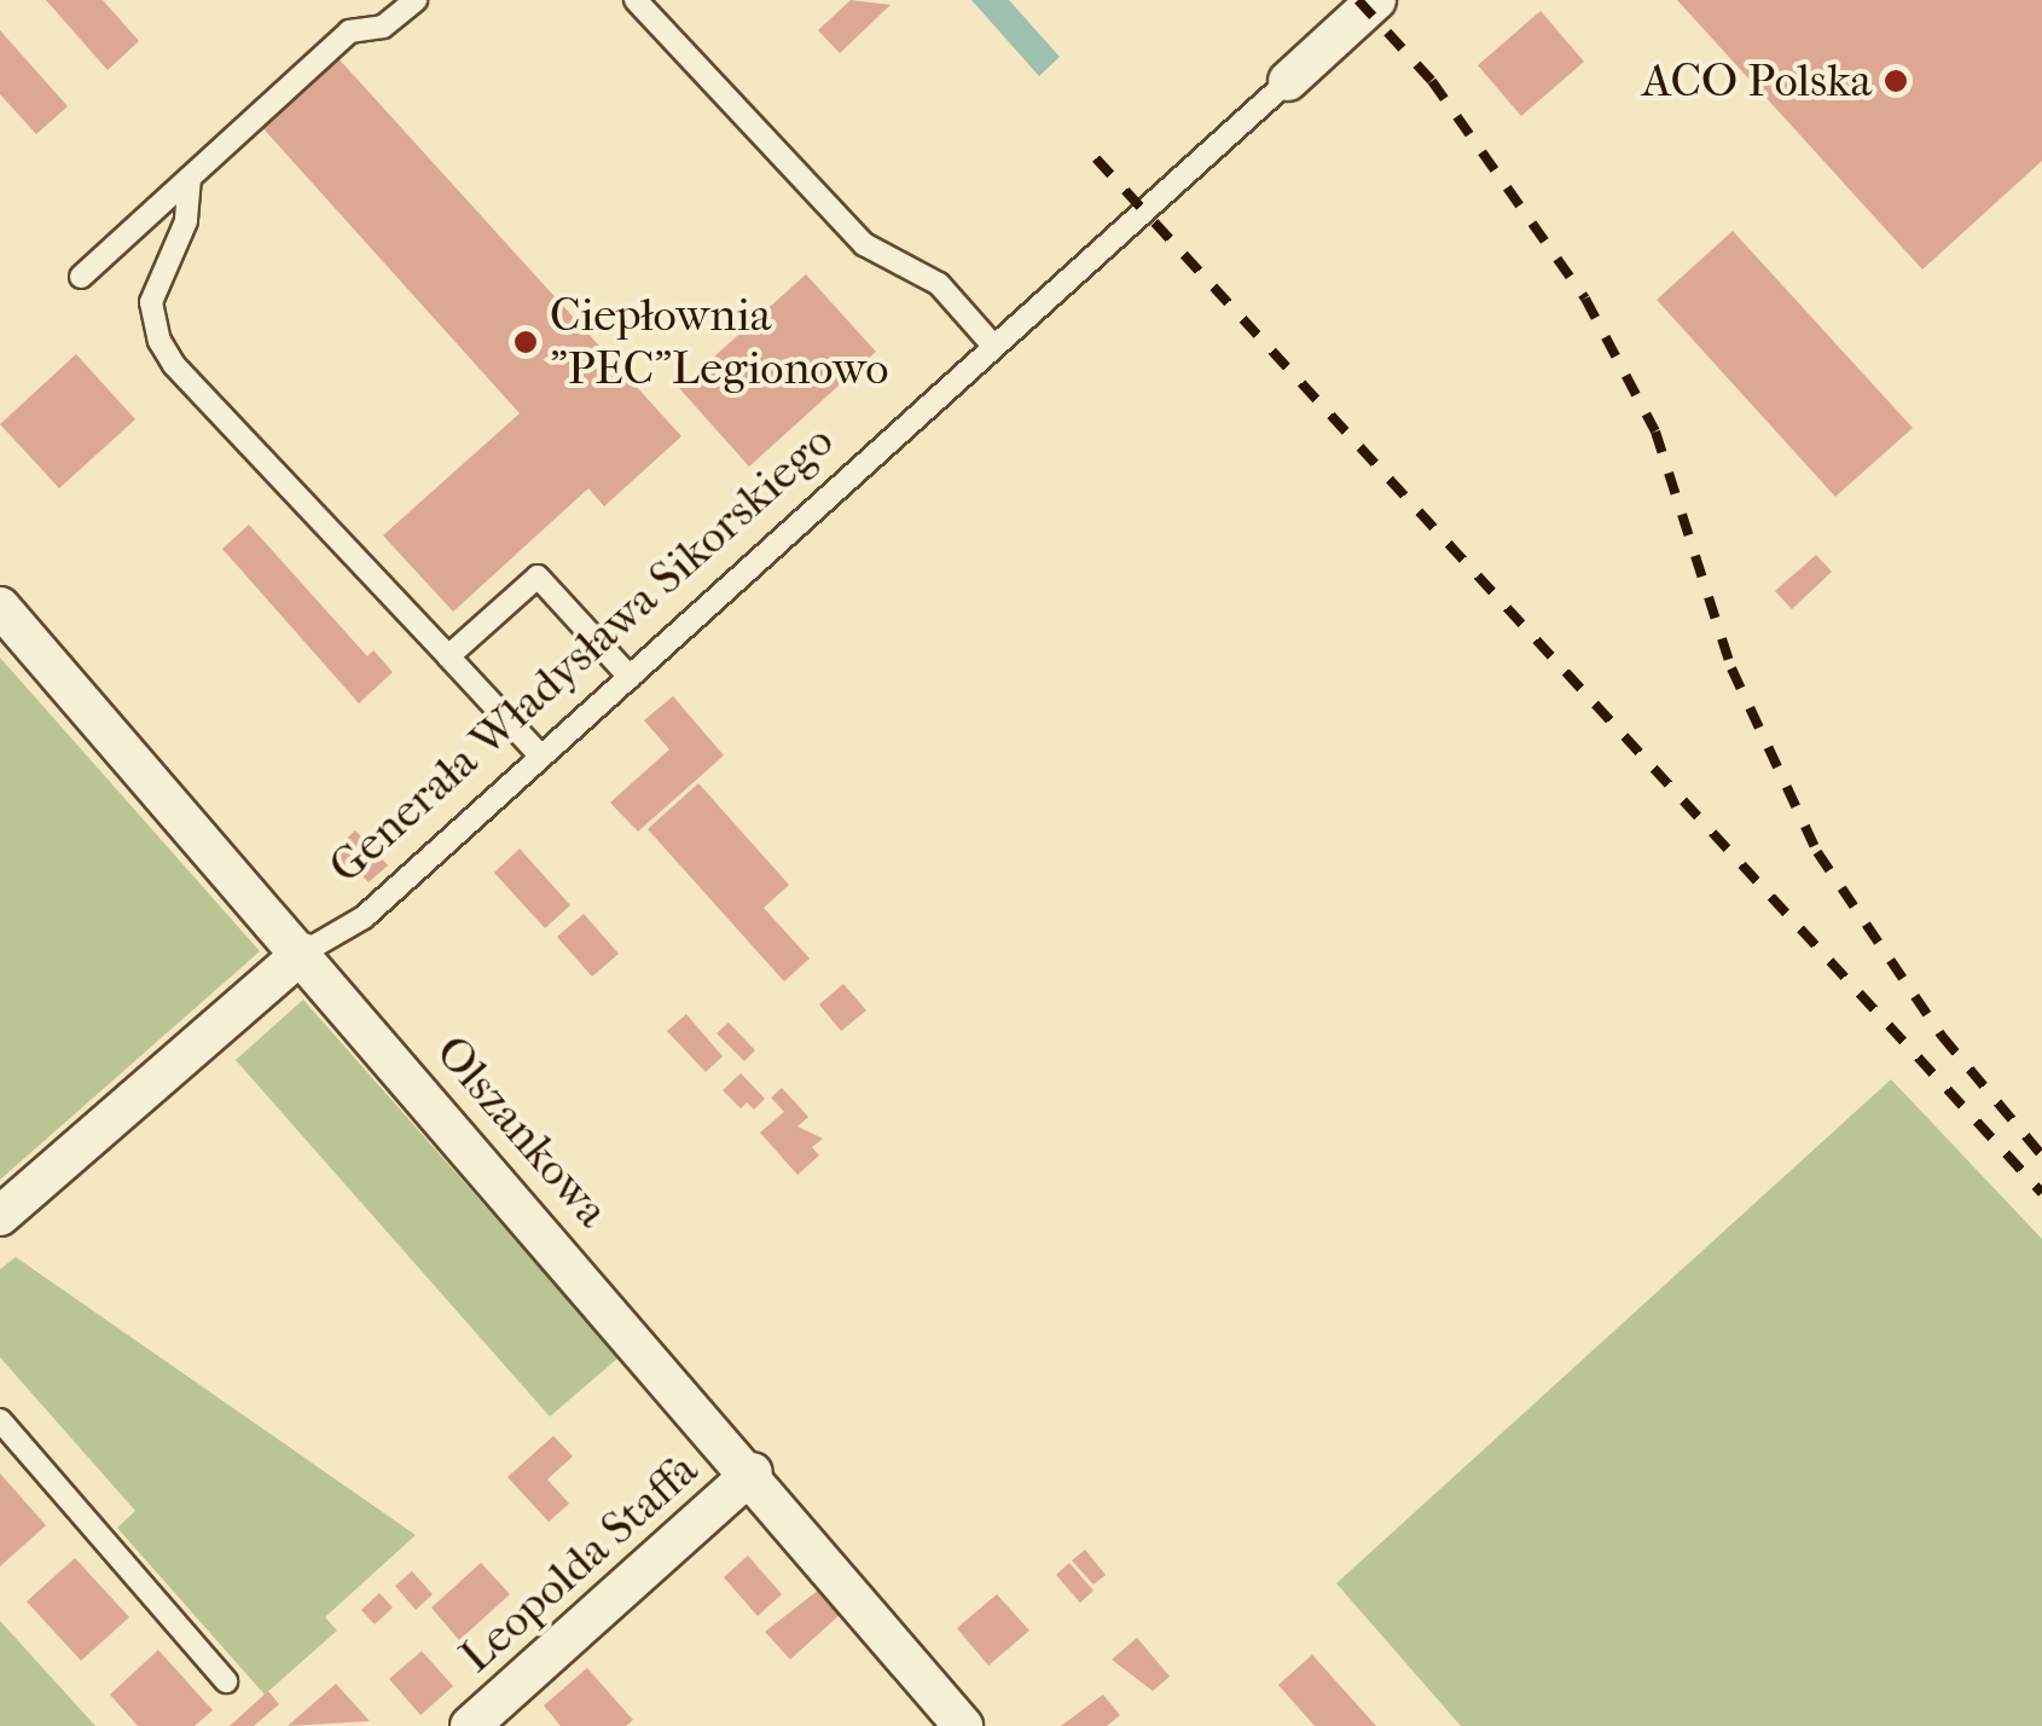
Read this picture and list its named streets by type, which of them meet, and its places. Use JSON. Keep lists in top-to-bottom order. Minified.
{"streets":{"street":["Generała Władysława Sikorskiego","Olszankowa","Leopolda Staffa"]},"crossings":[["Generała Władysława Sikorskiego","Olszankowa"],["Olszankowa","Leopolda Staffa"]],"places":["ACO Polska","Ciepłownia \"PEC\"Legionowo"]}
